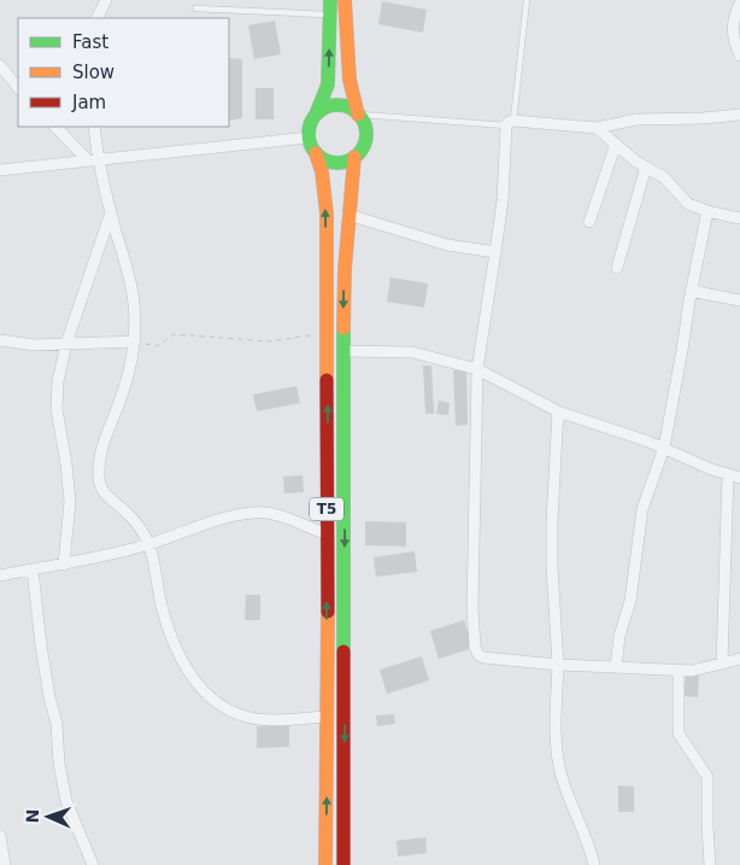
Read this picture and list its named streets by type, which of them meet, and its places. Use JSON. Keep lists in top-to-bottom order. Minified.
{"streets":{"highway":["T5"]},"legend":["Fast","Slow","Jam"],"north":"left"}
